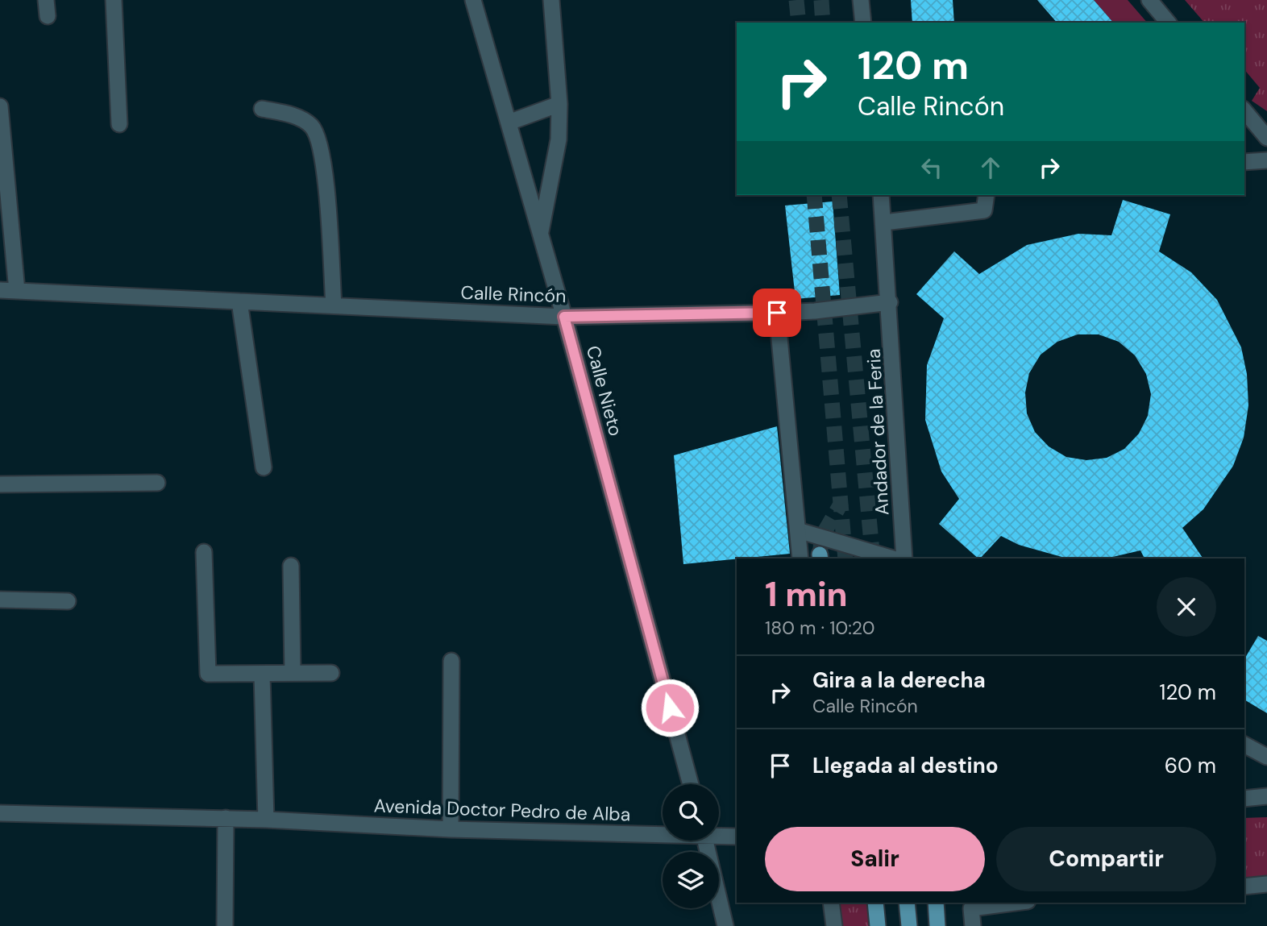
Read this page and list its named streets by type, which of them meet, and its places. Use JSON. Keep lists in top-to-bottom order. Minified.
{"streets":{"street":["Calle Rincón","Calle Nieto","Andador de la Feria","Avenida Doctor Pedro de Alba"]},"crossings":[["Calle Rincón","Calle Nieto"]],"page":{"turn":["120 m","Calle Rincón"],"heading":["1 min","180 m · 10:20"],"list":[{"name":"Gira a la derecha","note":"Calle Rincón","value":"120 m"},{"name":"Llegada al destino","value":"60 m"}],"buttons":["Salir","Compartir"]}}
